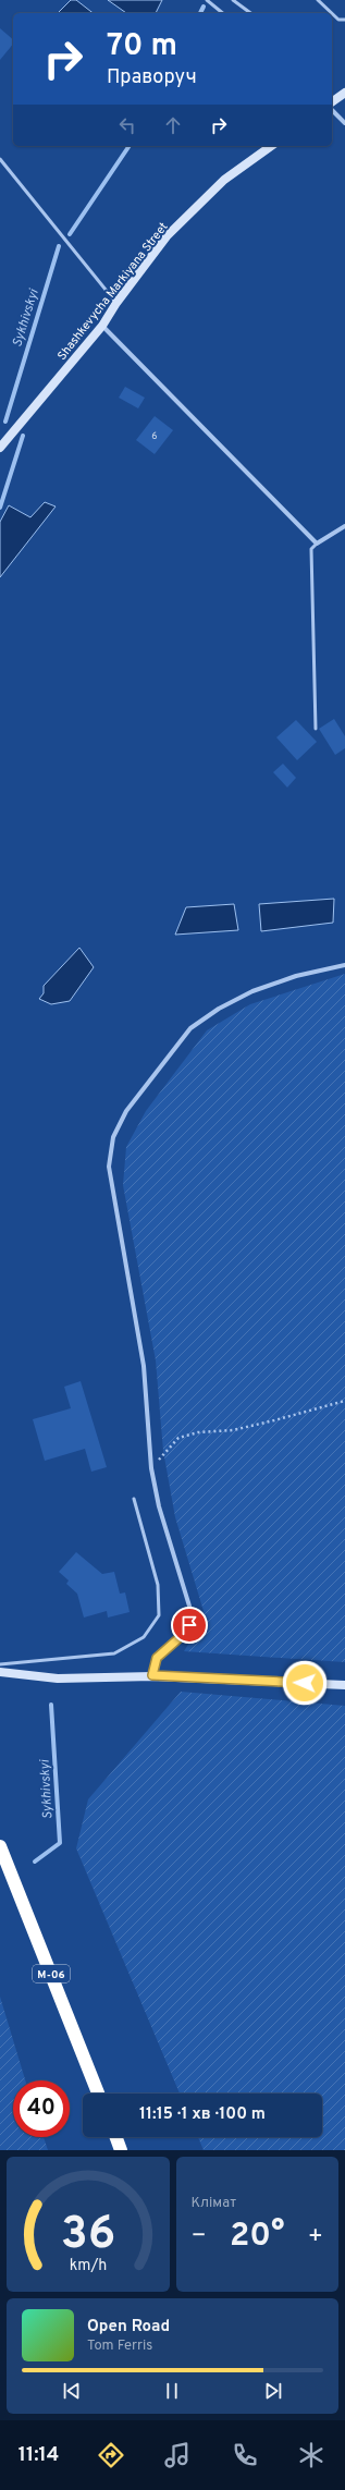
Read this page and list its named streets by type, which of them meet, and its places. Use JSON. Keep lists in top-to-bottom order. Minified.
{"streets":{"highway":["М-06"],"street":["Shashkevycha Markiyana Street"]},"water":["Sykhivskyi"],"house_numbers":["6"],"page":{"turn":["70 m","Праворуч"],"limit":"40","trip":"11:15 · 1 хв · 100 m","tile":"Клімат","heat":["−","20°","+"],"song":["Open Road","Tom Ferris"],"tabs":"11:14","gauge":["36","km/h"]}}
